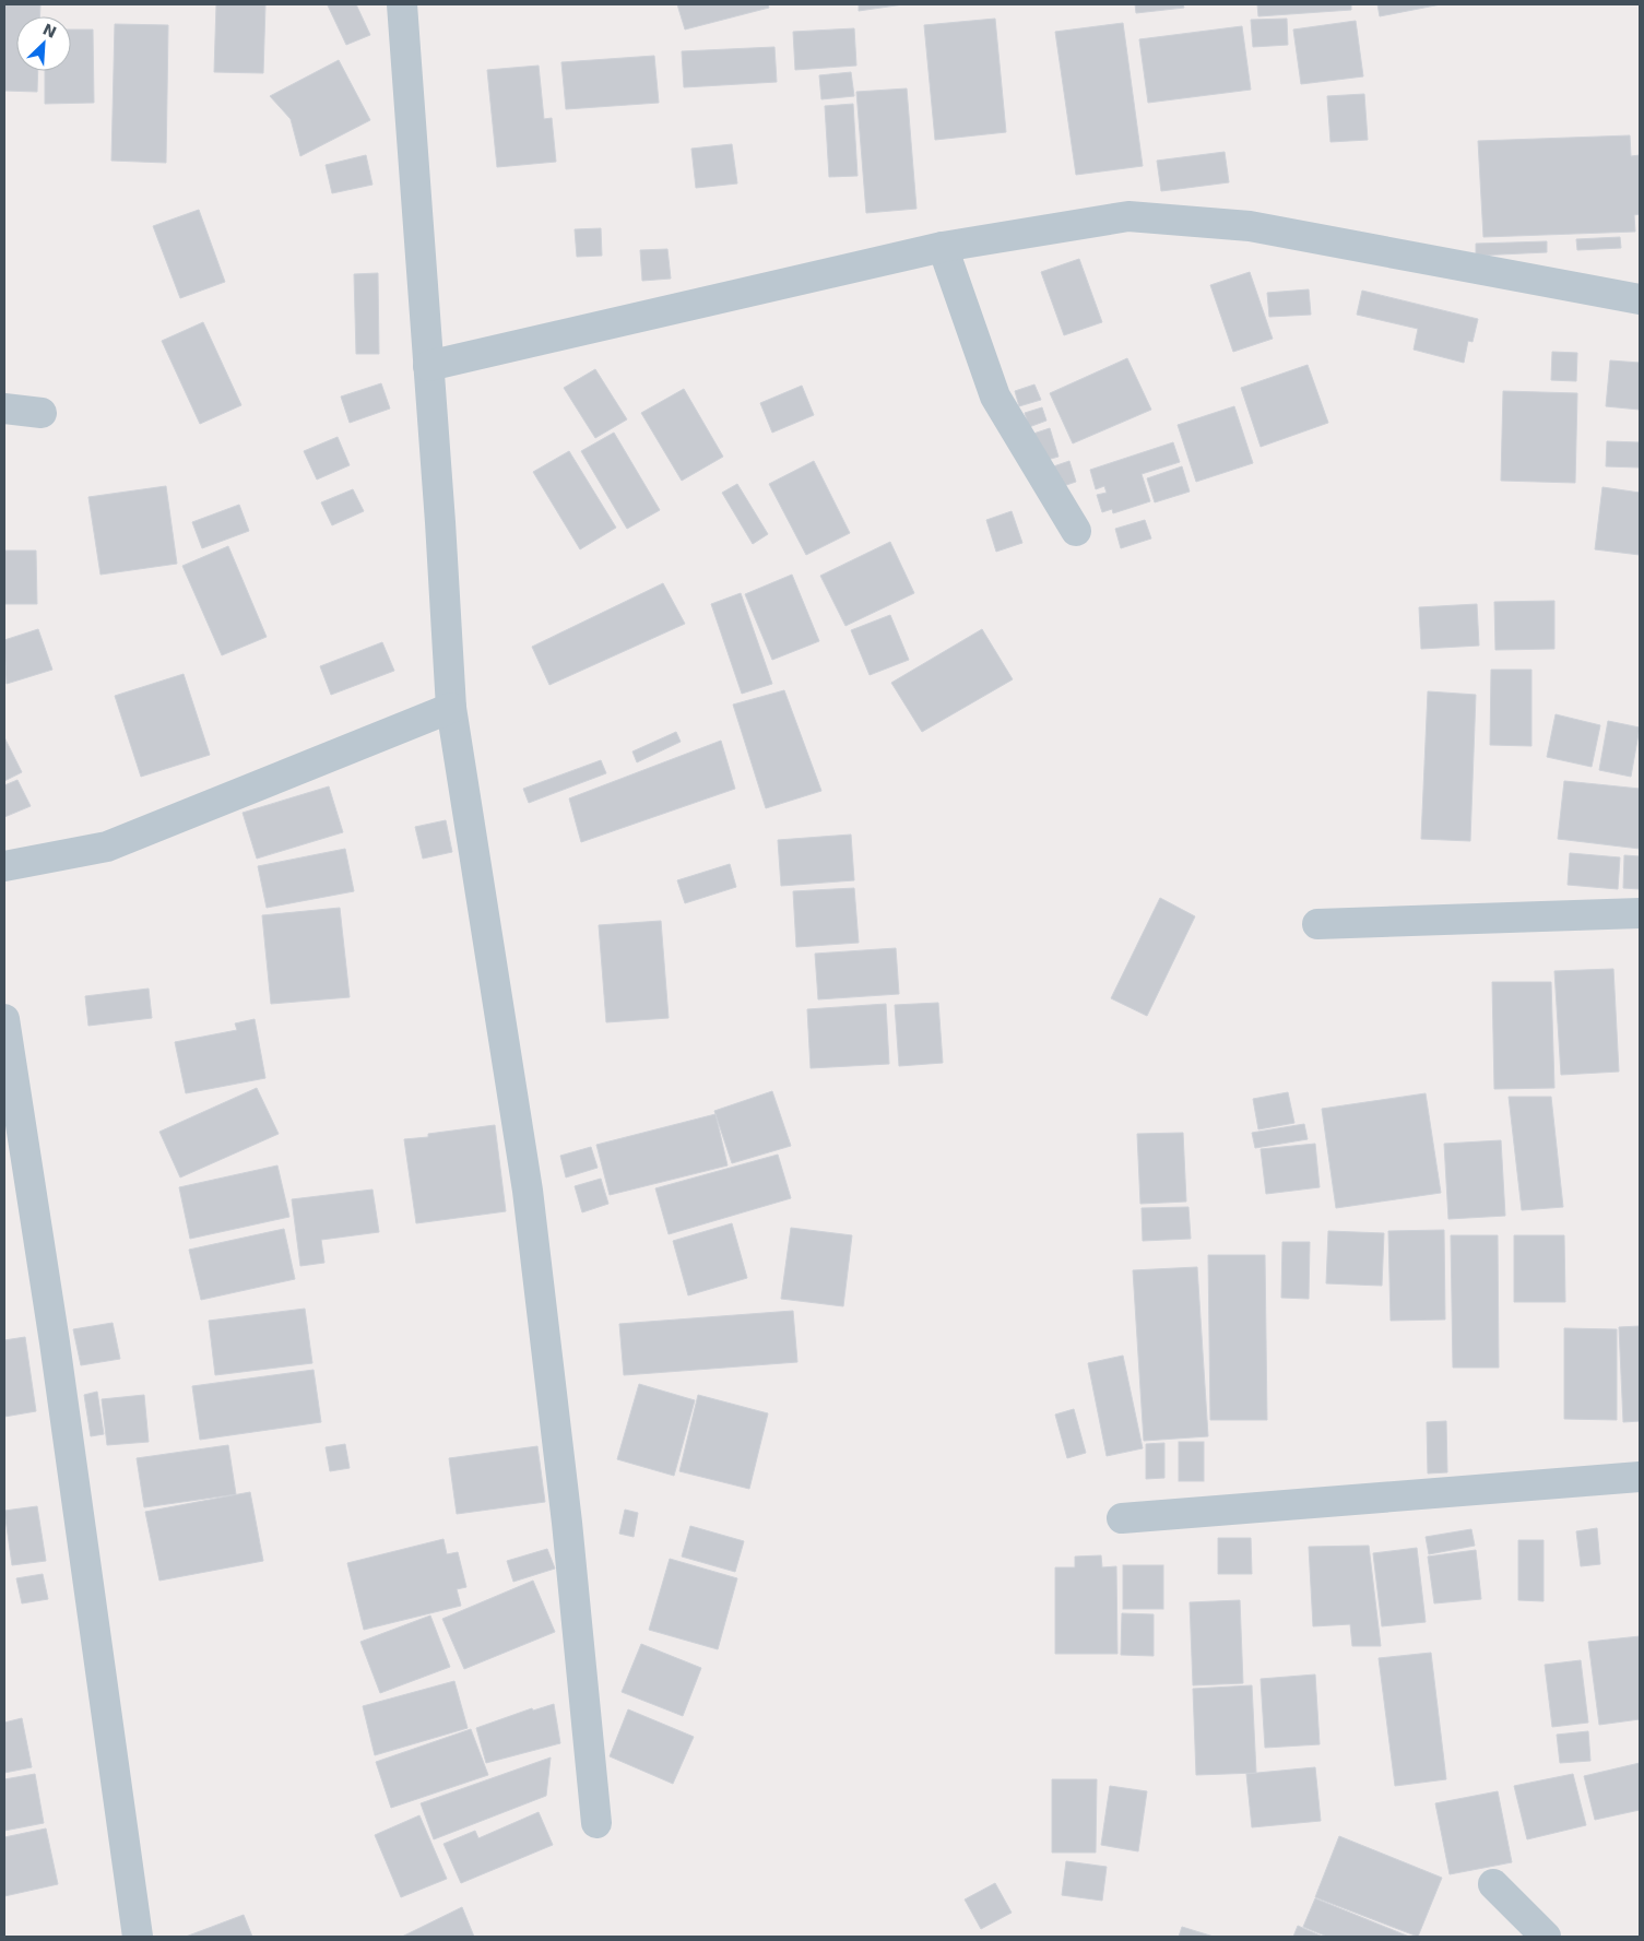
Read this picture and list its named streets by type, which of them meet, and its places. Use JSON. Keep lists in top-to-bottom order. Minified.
{"north":"top right"}
